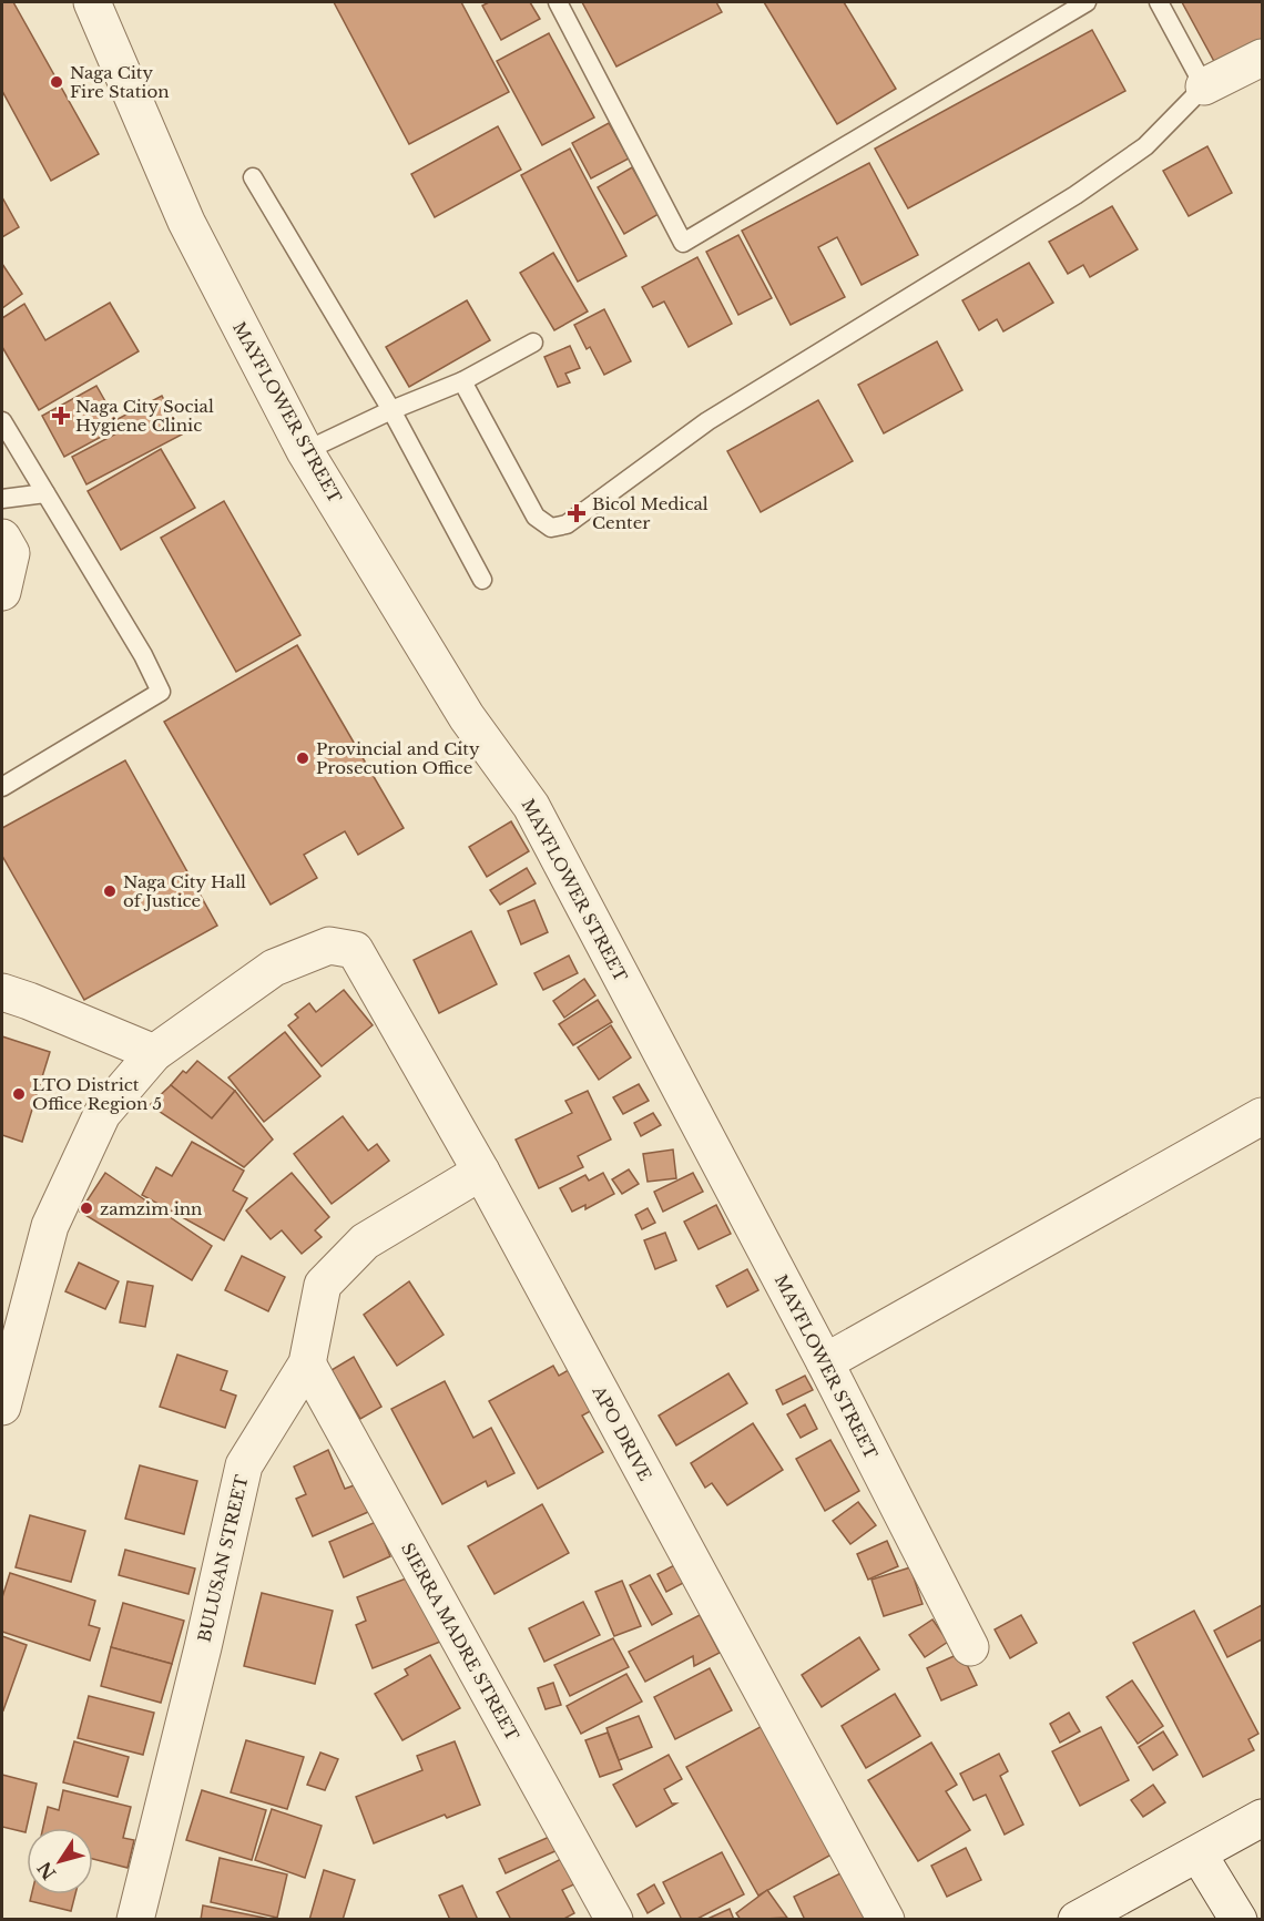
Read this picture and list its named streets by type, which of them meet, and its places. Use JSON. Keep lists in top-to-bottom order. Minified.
{"streets":{"street":["MAYFLOWER STREET","APO DRIVE","BULUSAN STREET","SIERRA MADRE STREET"]},"crossings":[["APO DRIVE","BULUSAN STREET"],["BULUSAN STREET","SIERRA MADRE STREET"]],"places":{"other":["Naga City Fire Station","Provincial and City Prosecution Office","Naga City Hall of Justice","LTO District Office Region 5","zamzim inn"],"health":["Naga City Social Hygiene Clinic","Bicol Medical Center"]},"north":"bottom left"}
